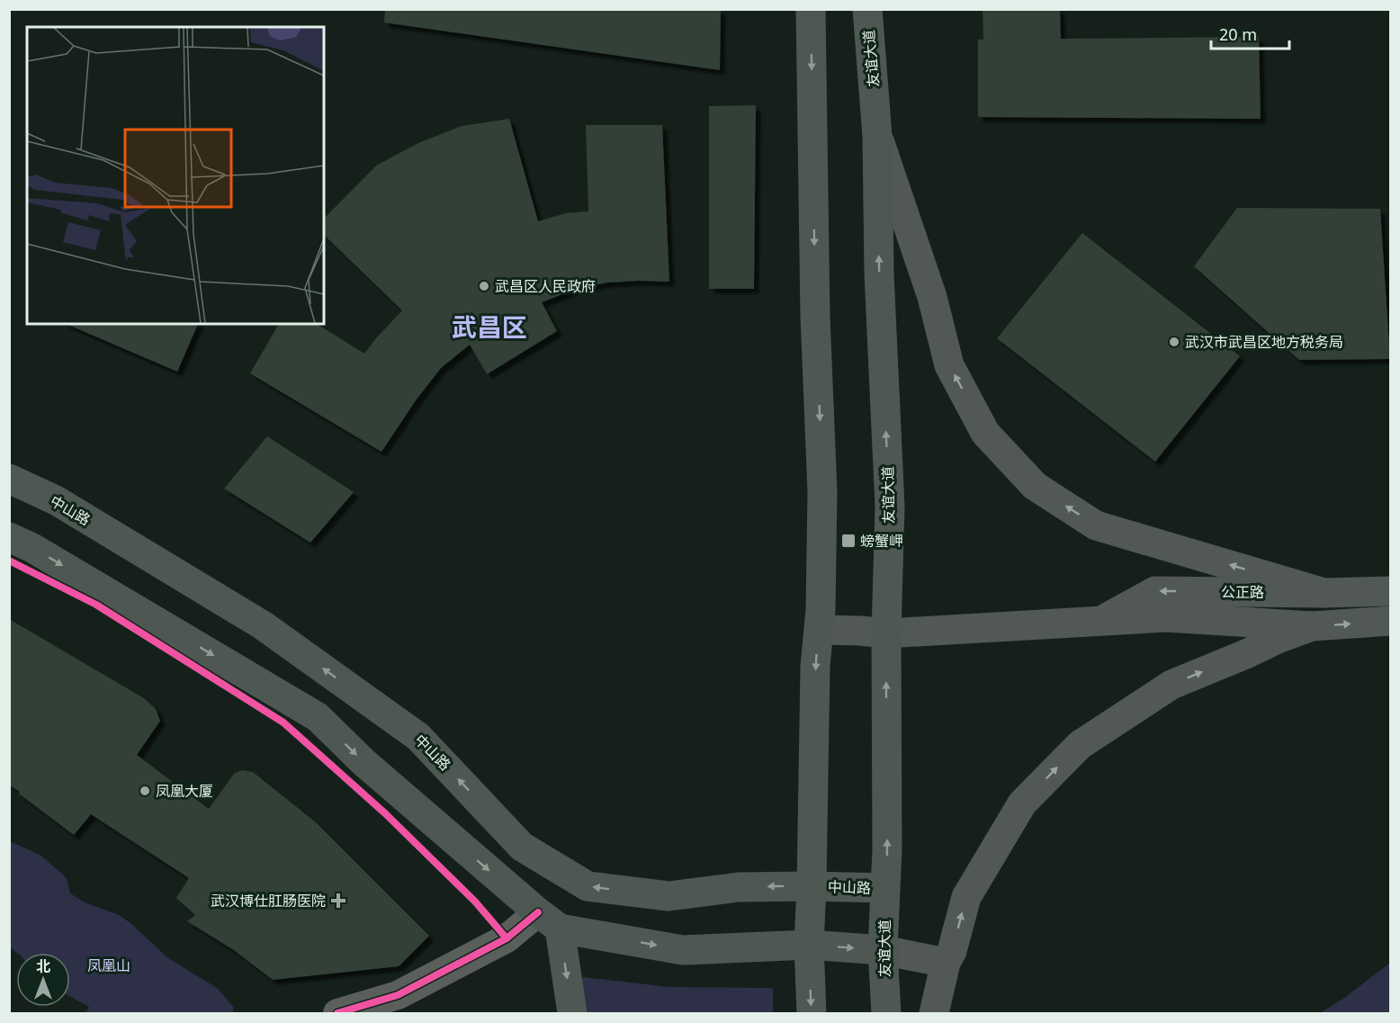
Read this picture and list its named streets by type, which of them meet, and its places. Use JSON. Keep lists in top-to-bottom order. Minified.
{"streets":{"main road":["友谊大道","中山路","公正路"]},"crossings":[["友谊大道","中山路"],["友谊大道","公正路"]],"districts":["武昌区"],"parks":["凤凰山"],"places":{"other":["武昌区人民政府","武汉市武昌区地方税务局","凤凰大厦"],"transit":["螃蟹岬"],"health":["武汉博仕肛肠医院"]},"scale_bar":"20 m","north":"top"}
